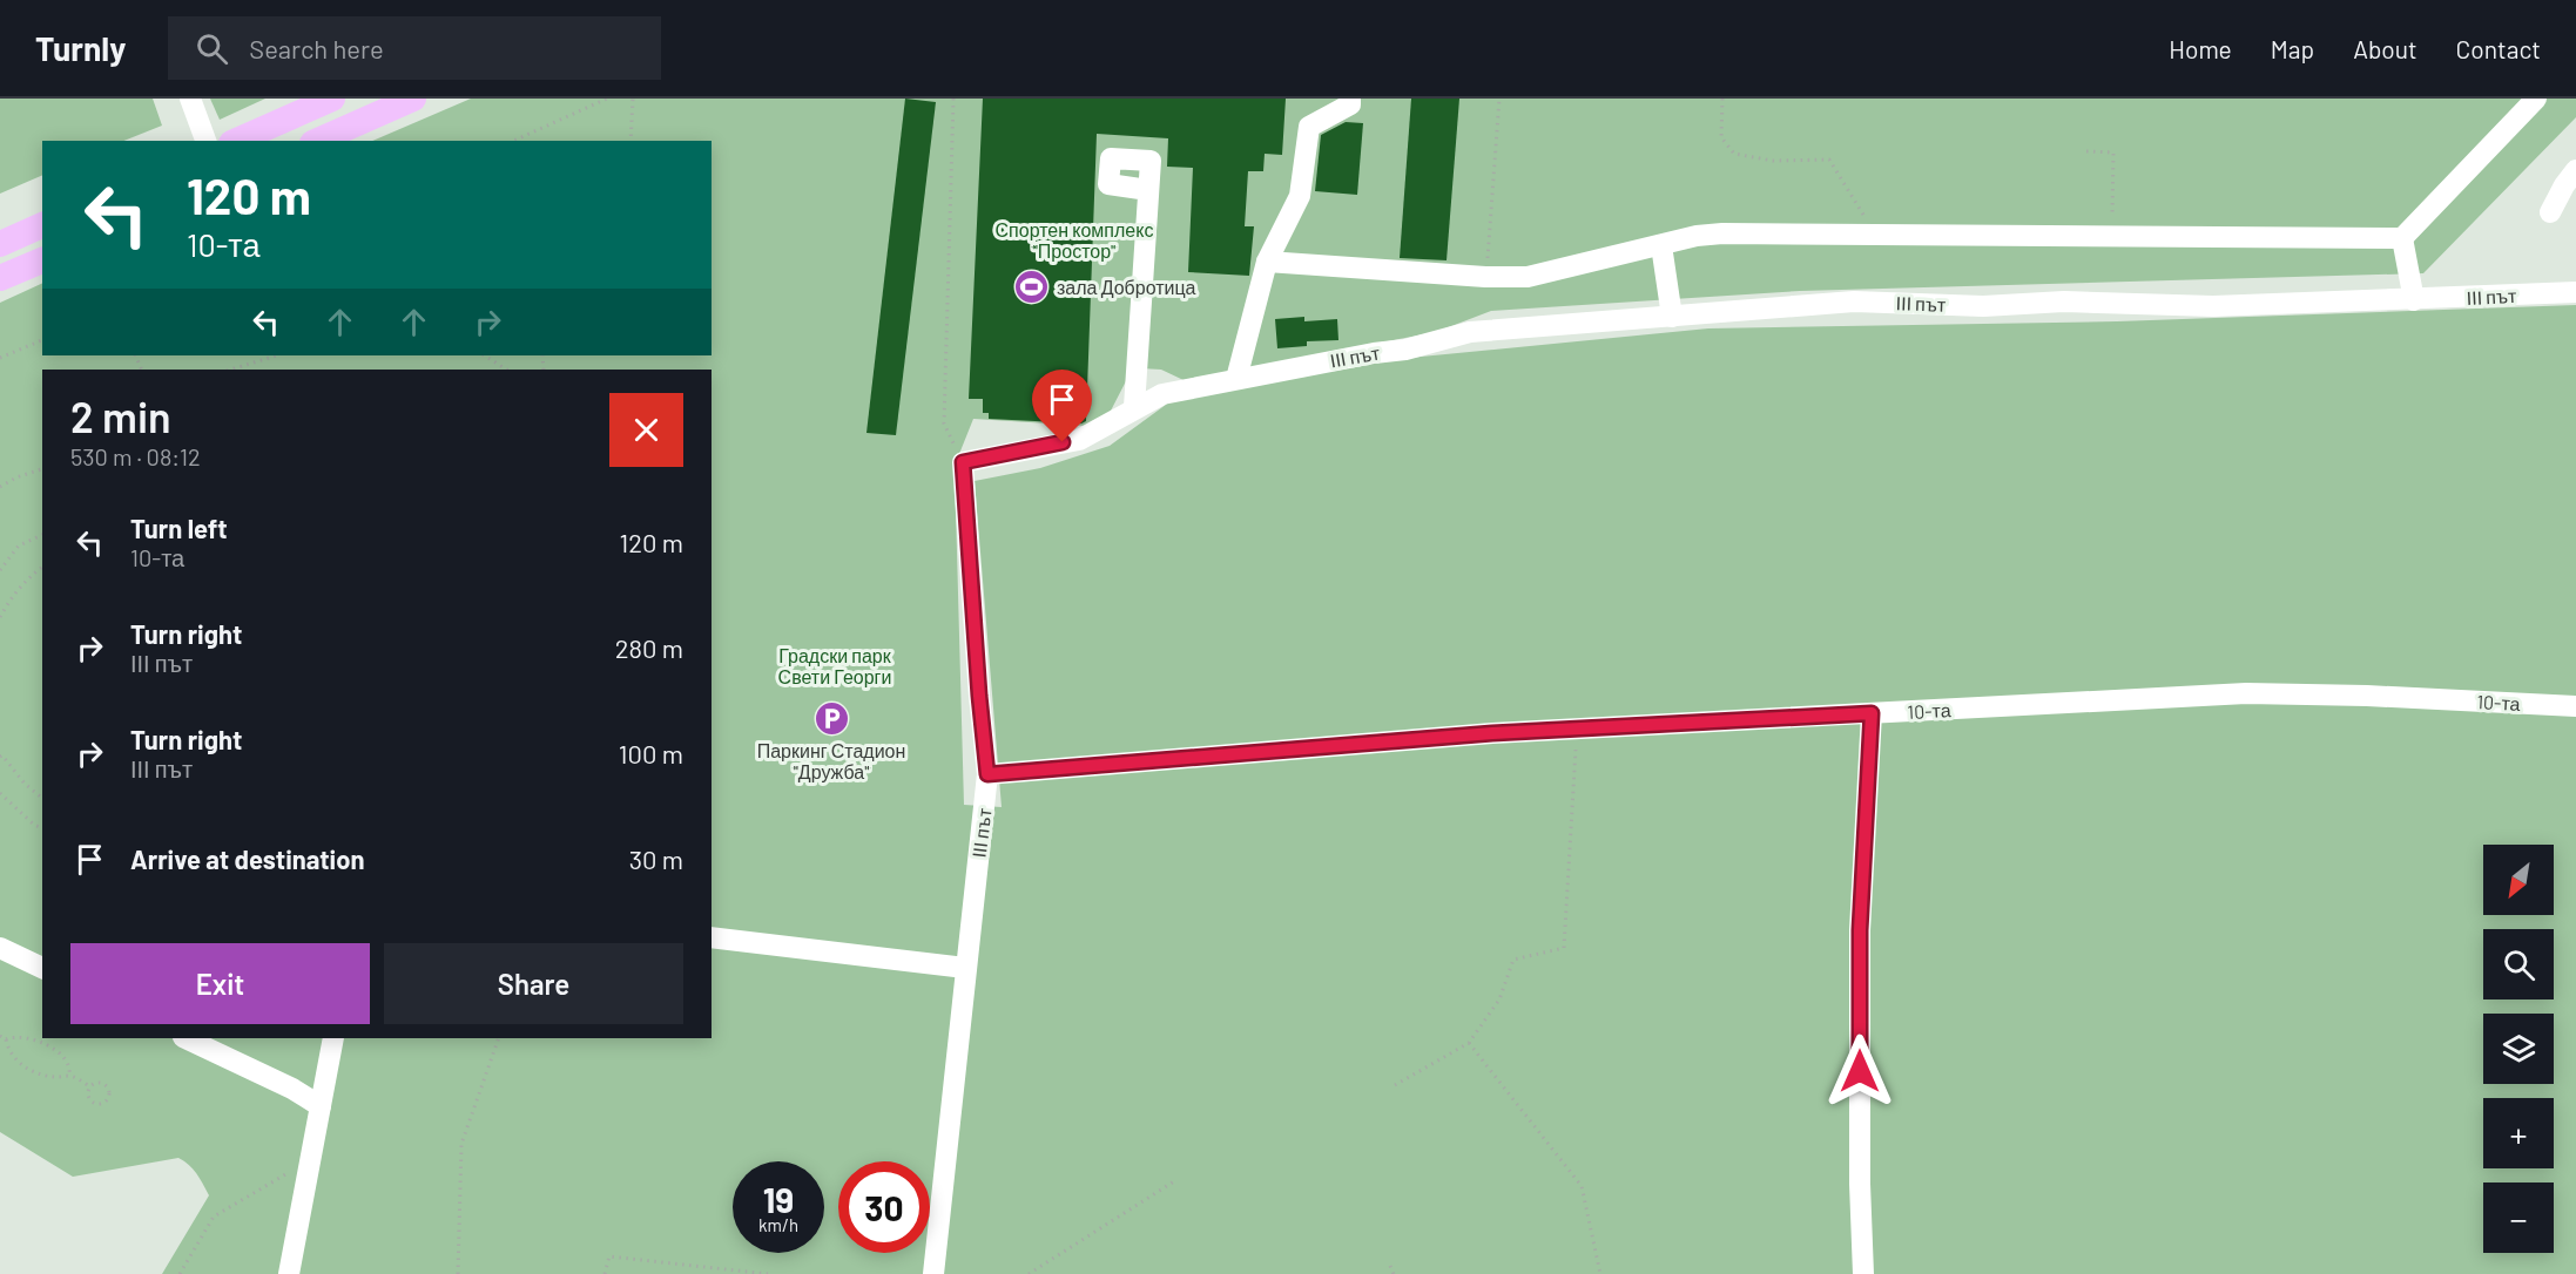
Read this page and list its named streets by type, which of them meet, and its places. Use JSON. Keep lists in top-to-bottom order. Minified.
{"streets":{"street":["ІІІ път","10-та"]},"crossings":[["ІІІ път","10-та"]],"parks":["Спортен комплекс \"Простор\"","Градски парк Свети Георги"],"places":{"sports":["зала Добротица"],"parking":["Паркинг Стадион \"Дружба\""]},"north":"bottom left","page":{"header":"Turnly","search":"Search here","nav":["Home","Map","About","Contact"],"turn":["120 m","10-та"],"heading":["2 min","530 m · 08:12"],"list":[{"name":"Turn left","note":"10-та","value":"120 m"},{"name":"Turn right","note":"ІІІ път","value":"280 m"},{"name":"Turn right","note":"ІІІ път","value":"100 m"},{"name":"Arrive at destination","value":"30 m"}],"map_buttons":["+","−"],"buttons":["Exit","Share"],"speed":"19 km/h","limit":"30"}}
